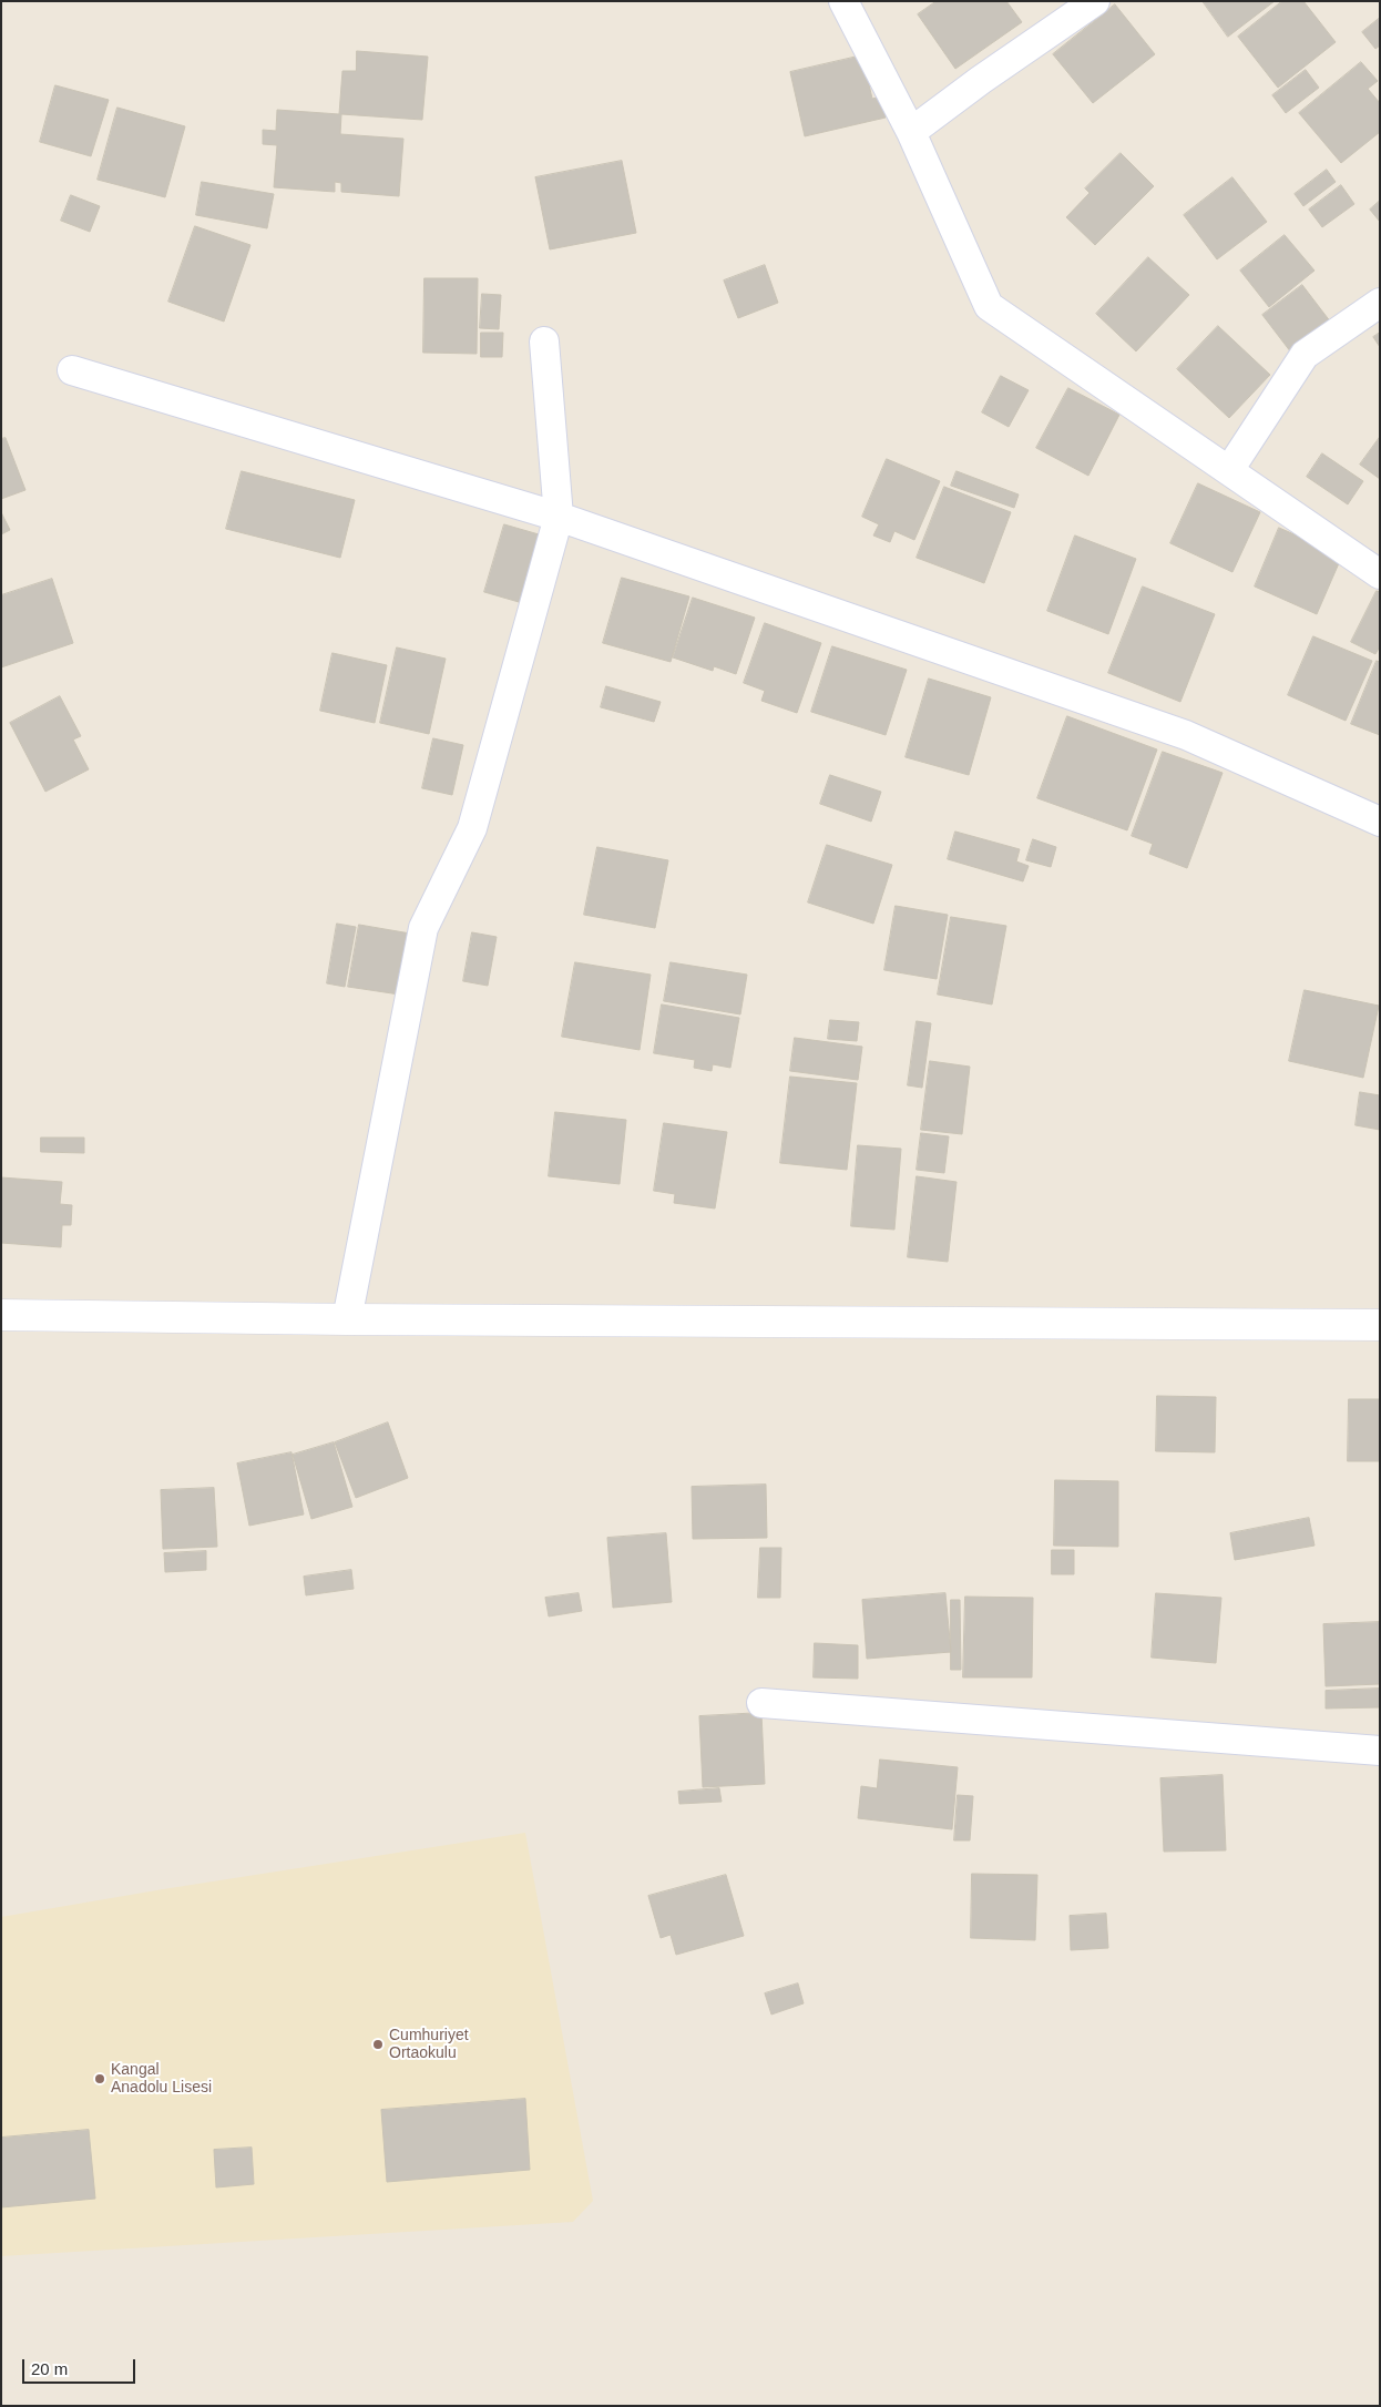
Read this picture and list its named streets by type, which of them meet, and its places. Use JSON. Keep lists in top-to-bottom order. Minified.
{"places":["Cumhuriyet Ortaokulu","Kangal Anadolu Lisesi"],"scale_bar":"20 m"}
